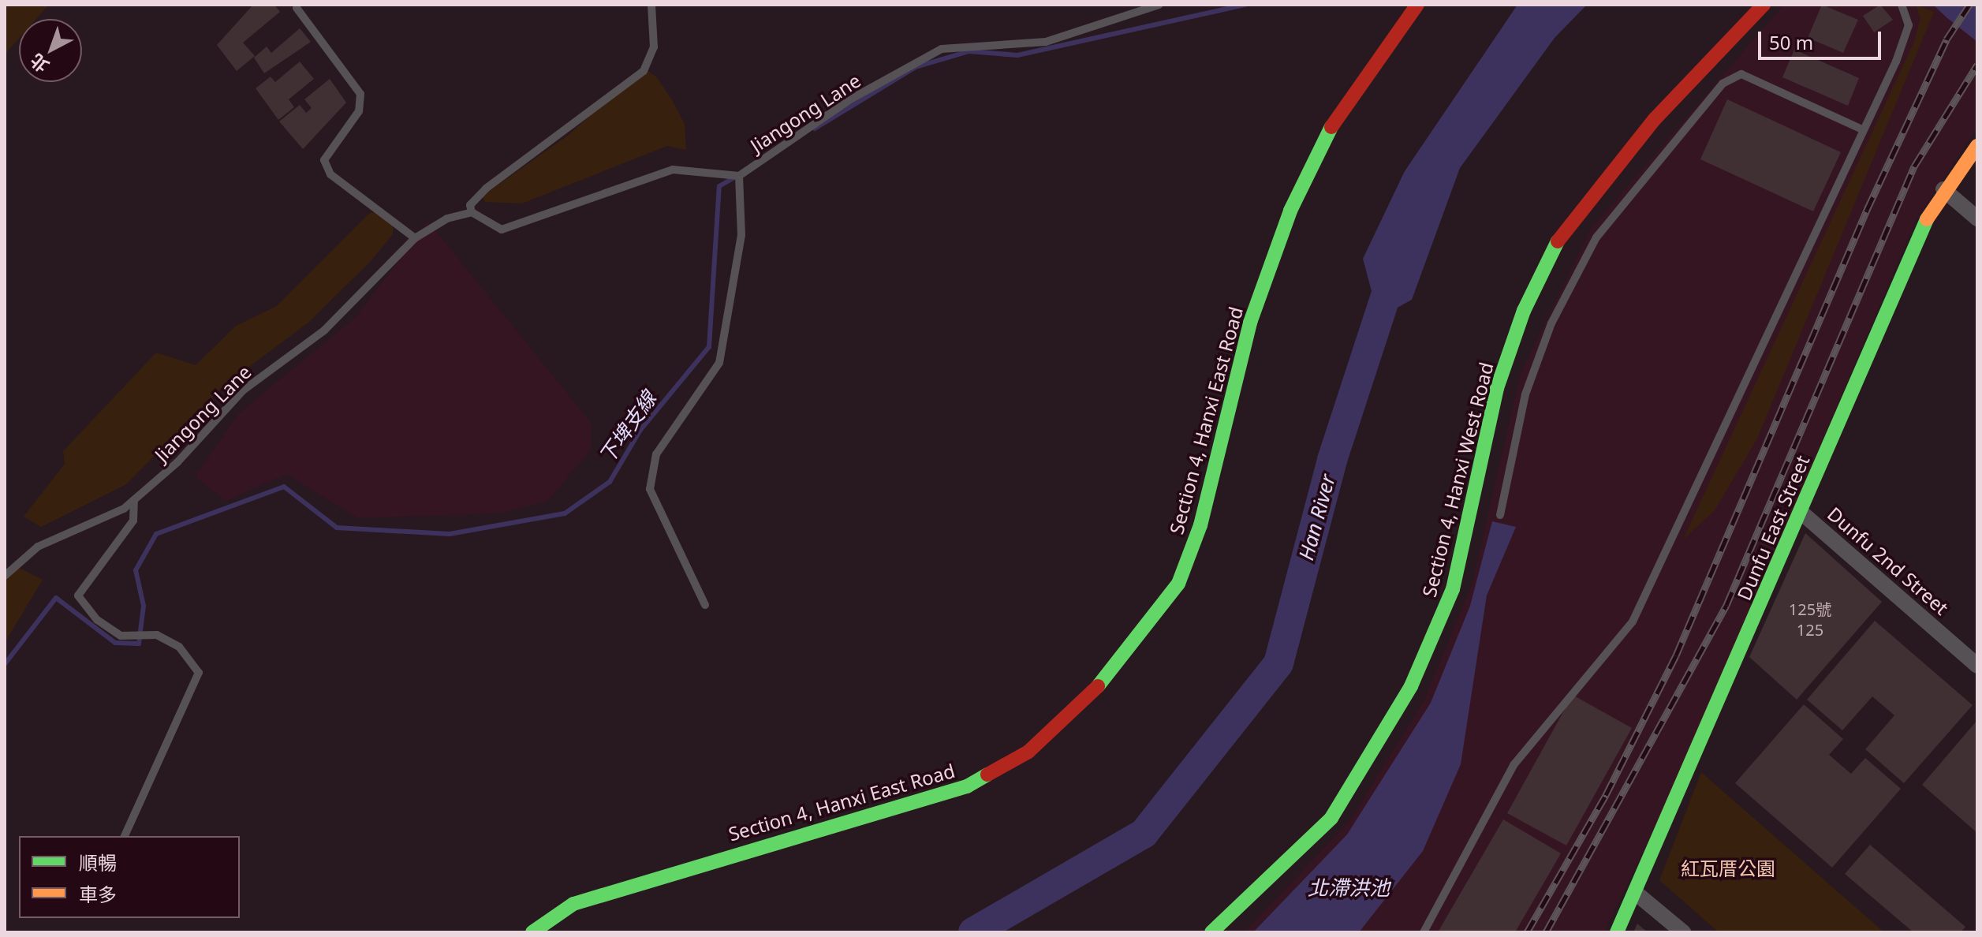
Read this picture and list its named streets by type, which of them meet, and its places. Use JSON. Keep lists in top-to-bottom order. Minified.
{"streets":{"street":["Section 4, Hanxi East Road","Section 4, Hanxi West Road","Dunfu East Street","Dunfu 2nd Street"],"lane":["Jiangong Lane"]},"crossings":[["Dunfu East Street","Dunfu 2nd Street"]],"water":["下埤支線","Han River","北滯洪池"],"parks":["紅瓦厝公園"],"house_numbers":["125號","125"],"legend":["順暢","車多"],"scale_bar":"50 m","north":"bottom left"}
